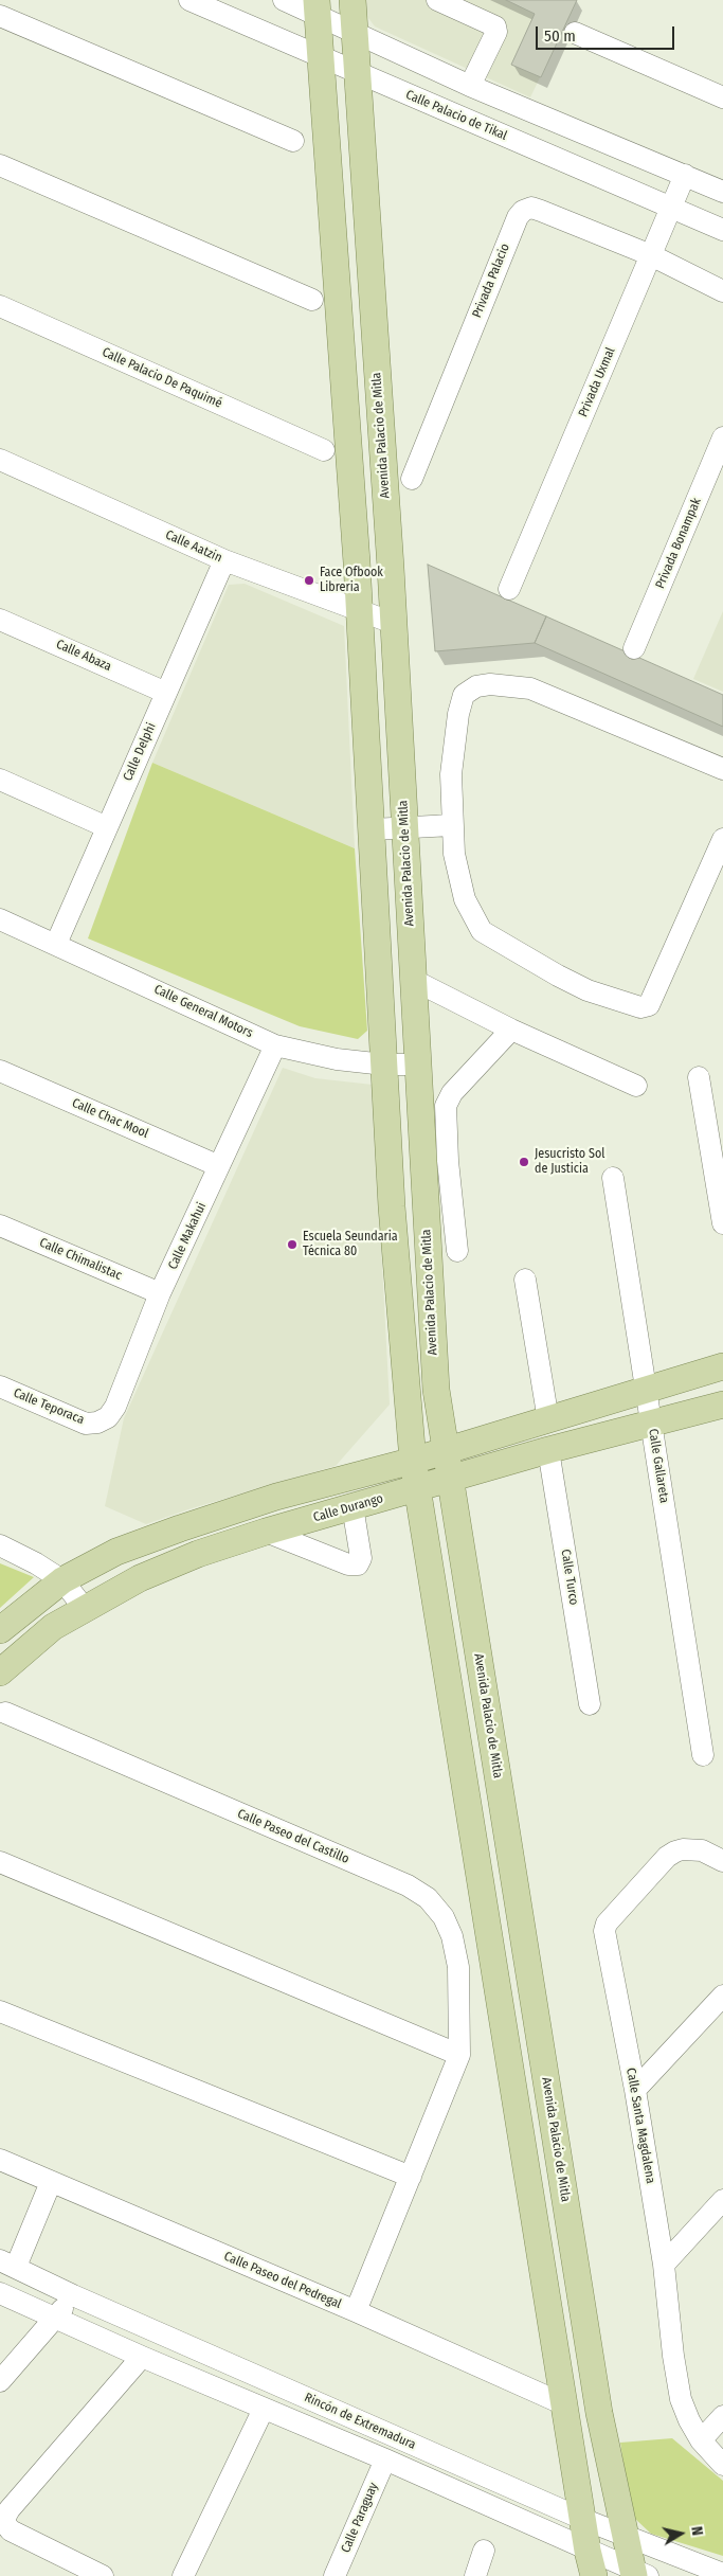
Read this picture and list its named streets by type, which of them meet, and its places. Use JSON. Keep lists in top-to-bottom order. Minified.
{"streets":{"main road":["Avenida Palacio de Mitla","Calle Durango"],"street":["Calle Palacio de Tikal","Privada Palacio","Calle Palacio De Paquimé","Privada Uxmal","Privada Bonampak","Calle Aatzin","Calle Abaza","Calle Delphi","Calle General Motors","Calle Chac Mool","Calle Makahui","Calle Chimalistac","Calle Teporaca","Calle Gallareta","Calle Turco","Calle Paseo del Castillo","Calle Santa Magdalena","Calle Paseo del Pedregal","Rincón de Extremadura","Calle Paraguay"]},"crossings":[["Calle Palacio de Tikal","Privada Uxmal"],["Calle Palacio de Tikal","Avenida Palacio de Mitla"],["Privada Palacio","Privada Uxmal"],["Avenida Palacio de Mitla","Calle Aatzin"],["Avenida Palacio de Mitla","Calle General Motors"],["Avenida Palacio de Mitla","Calle Durango"],["Avenida Palacio de Mitla","Rincón de Extremadura"],["Calle Aatzin","Calle Delphi"],["Calle Abaza","Calle Delphi"],["Calle Delphi","Calle General Motors"],["Calle General Motors","Calle Makahui"],["Calle Chac Mool","Calle Makahui"],["Calle Makahui","Calle Chimalistac"],["Calle Makahui","Calle Teporaca"],["Calle Gallareta","Calle Durango"],["Calle Durango","Calle Turco"],["Calle Paseo del Castillo","Calle Paseo del Pedregal"],["Rincón de Extremadura","Calle Paraguay"]],"places":["Face Ofbook Libreria","Jesucristo Sol de Justicia","Escuela Seundaria Técnica 80"],"scale_bar":"50 m","north":"right"}
